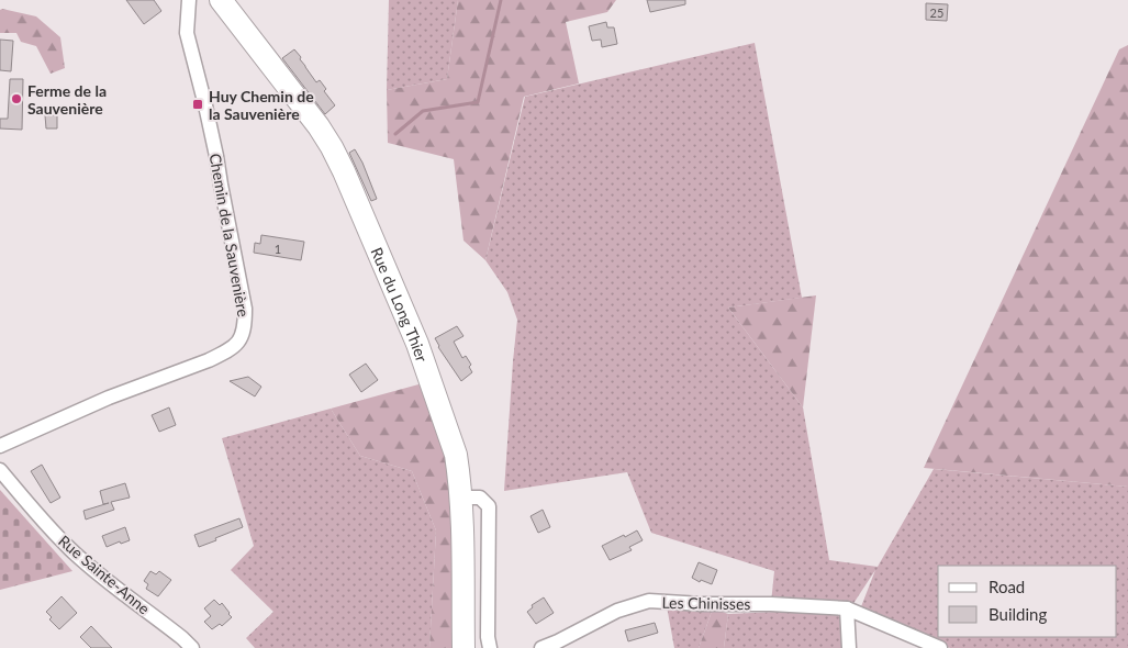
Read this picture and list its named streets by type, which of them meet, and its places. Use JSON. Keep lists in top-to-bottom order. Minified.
{"streets":{"main road":["Rue du Long Thier"],"street":["Chemin de la Sauvenière","Rue Sainte-Anne","Les Chinisses"]},"places":{"other":["Ferme de la Sauvenière"],"transit":["Huy Chemin de la Sauvenière"]},"house_numbers":["25","1"],"legend":["Road","Building"]}
